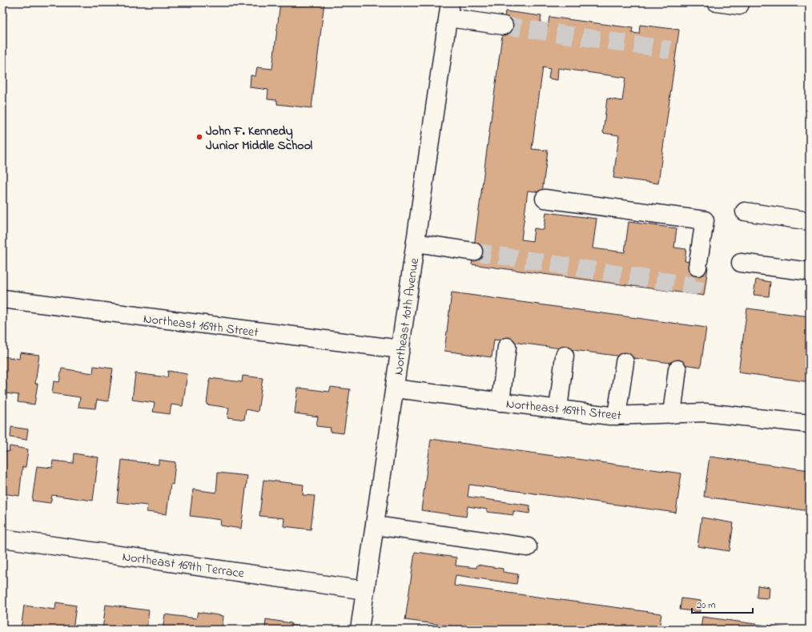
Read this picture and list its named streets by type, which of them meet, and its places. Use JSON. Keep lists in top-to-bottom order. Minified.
{"streets":{"street":["Northeast 10th Avenue","Northeast 169th Street","Northeast 169th Terrace"]},"crossings":[["Northeast 10th Avenue","Northeast 169th Street"],["Northeast 10th Avenue","Northeast 169th Terrace"]],"places":["John F. Kennedy Junior Middle School"],"scale_bar":"20 m"}
